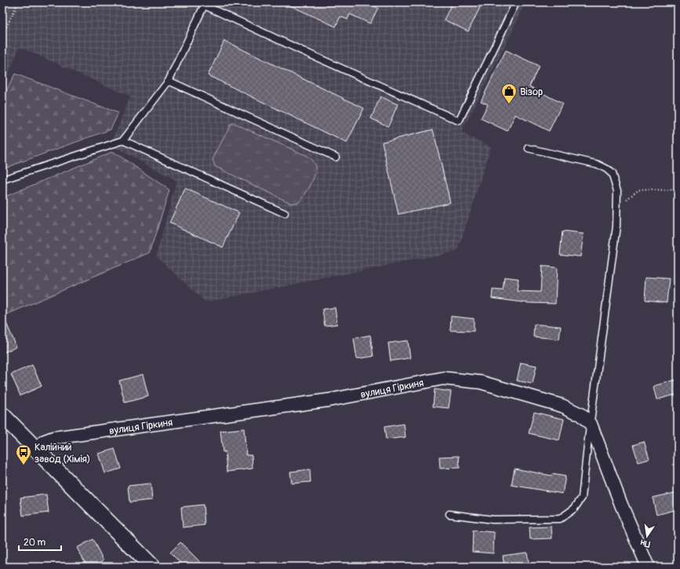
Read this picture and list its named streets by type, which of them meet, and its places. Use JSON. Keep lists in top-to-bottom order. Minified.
{"streets":{"street":["вулиця Гіркиня"]},"places":{"shop":["Візор"],"bus stop":["Калійний завод (Хімія)"]},"scale_bar":"20 m","north":"bottom"}
